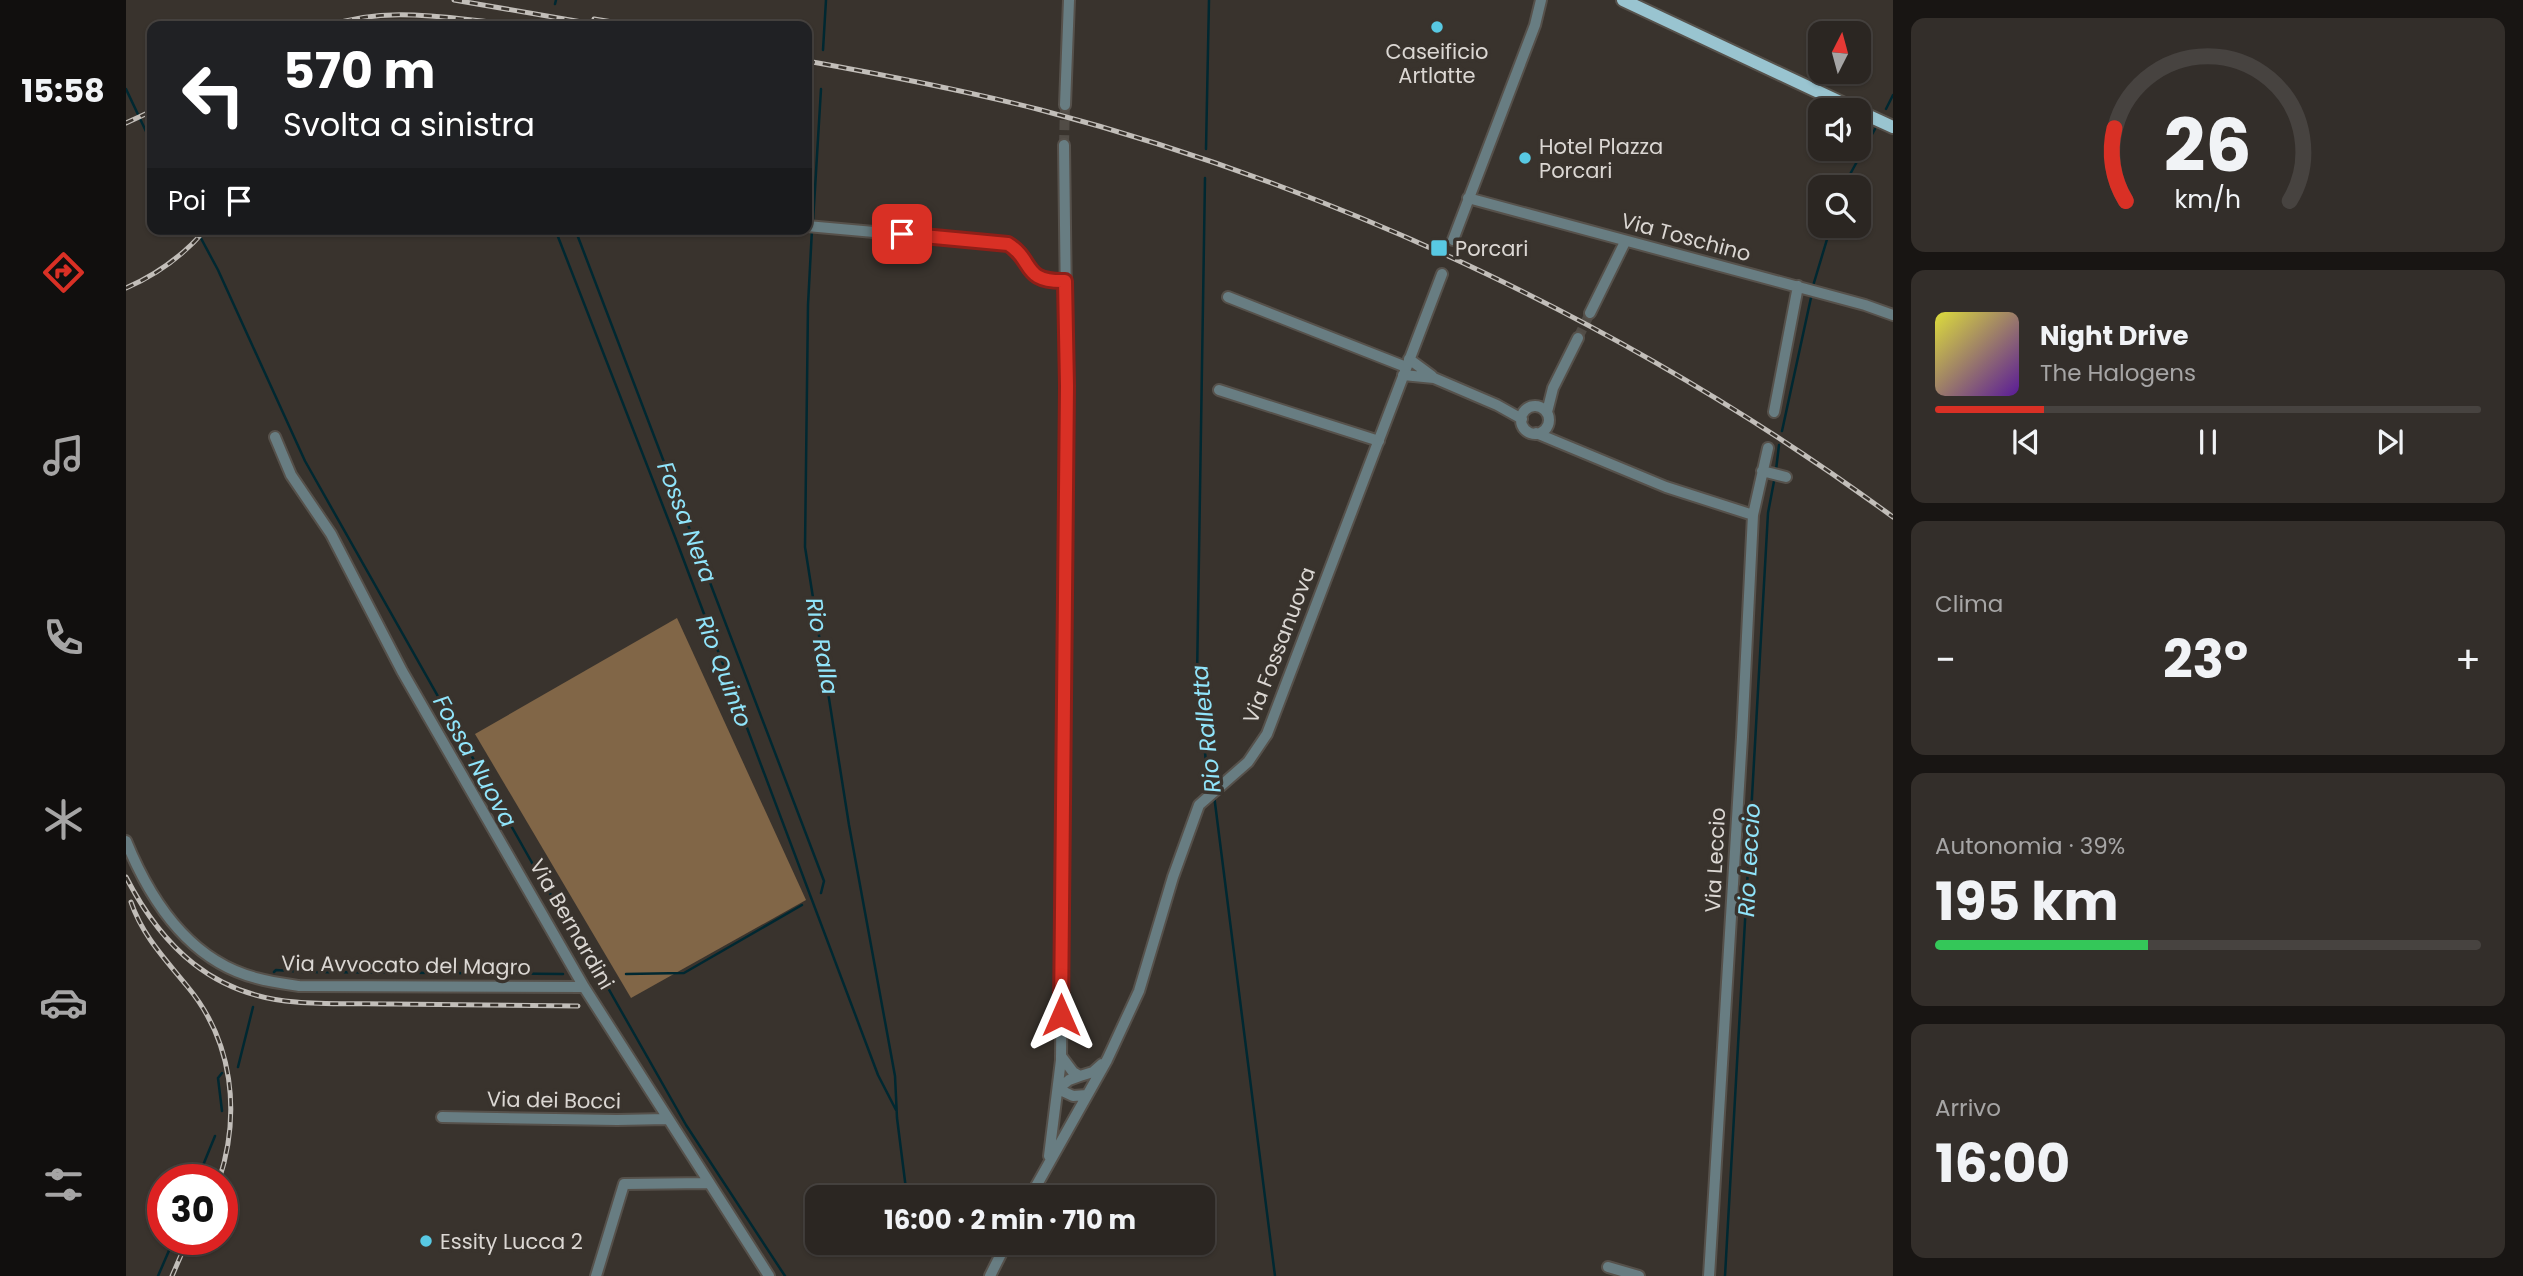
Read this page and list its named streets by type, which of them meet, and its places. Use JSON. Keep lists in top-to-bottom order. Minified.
{"streets":{"street":["Via Toschino","Via Fossanuova","Via Leccio","Via Bernardini","Via Avvocato del Magro","Via dei Bocci"]},"crossings":[["Via Bernardini","Via Avvocato del Magro"],["Via Bernardini","Via dei Bocci"]],"water":["Fossa Nera","Rio Ralla","Rio Quinto","Rio Ralletta","Fossa Nuova","Rio Leccio"],"places":{"other":["Caseificio Artlatte","Hotel Plazza Porcari","Essity Lucca 2"],"transit":["Porcari"]},"north":"top","page":{"tabs":"15:58","turn":["570 m","Svolta a sinistra"],"then":"Poi","song":["Night Drive","The Halogens"],"tile":["Clima",["Autonomia · 39%","195 km"],["Arrivo","16:00"]],"heat":["−","23°","+"],"limit":"30","trip":"16:00 · 2 min · 710 m","gauge":["26","km/h"]}}
